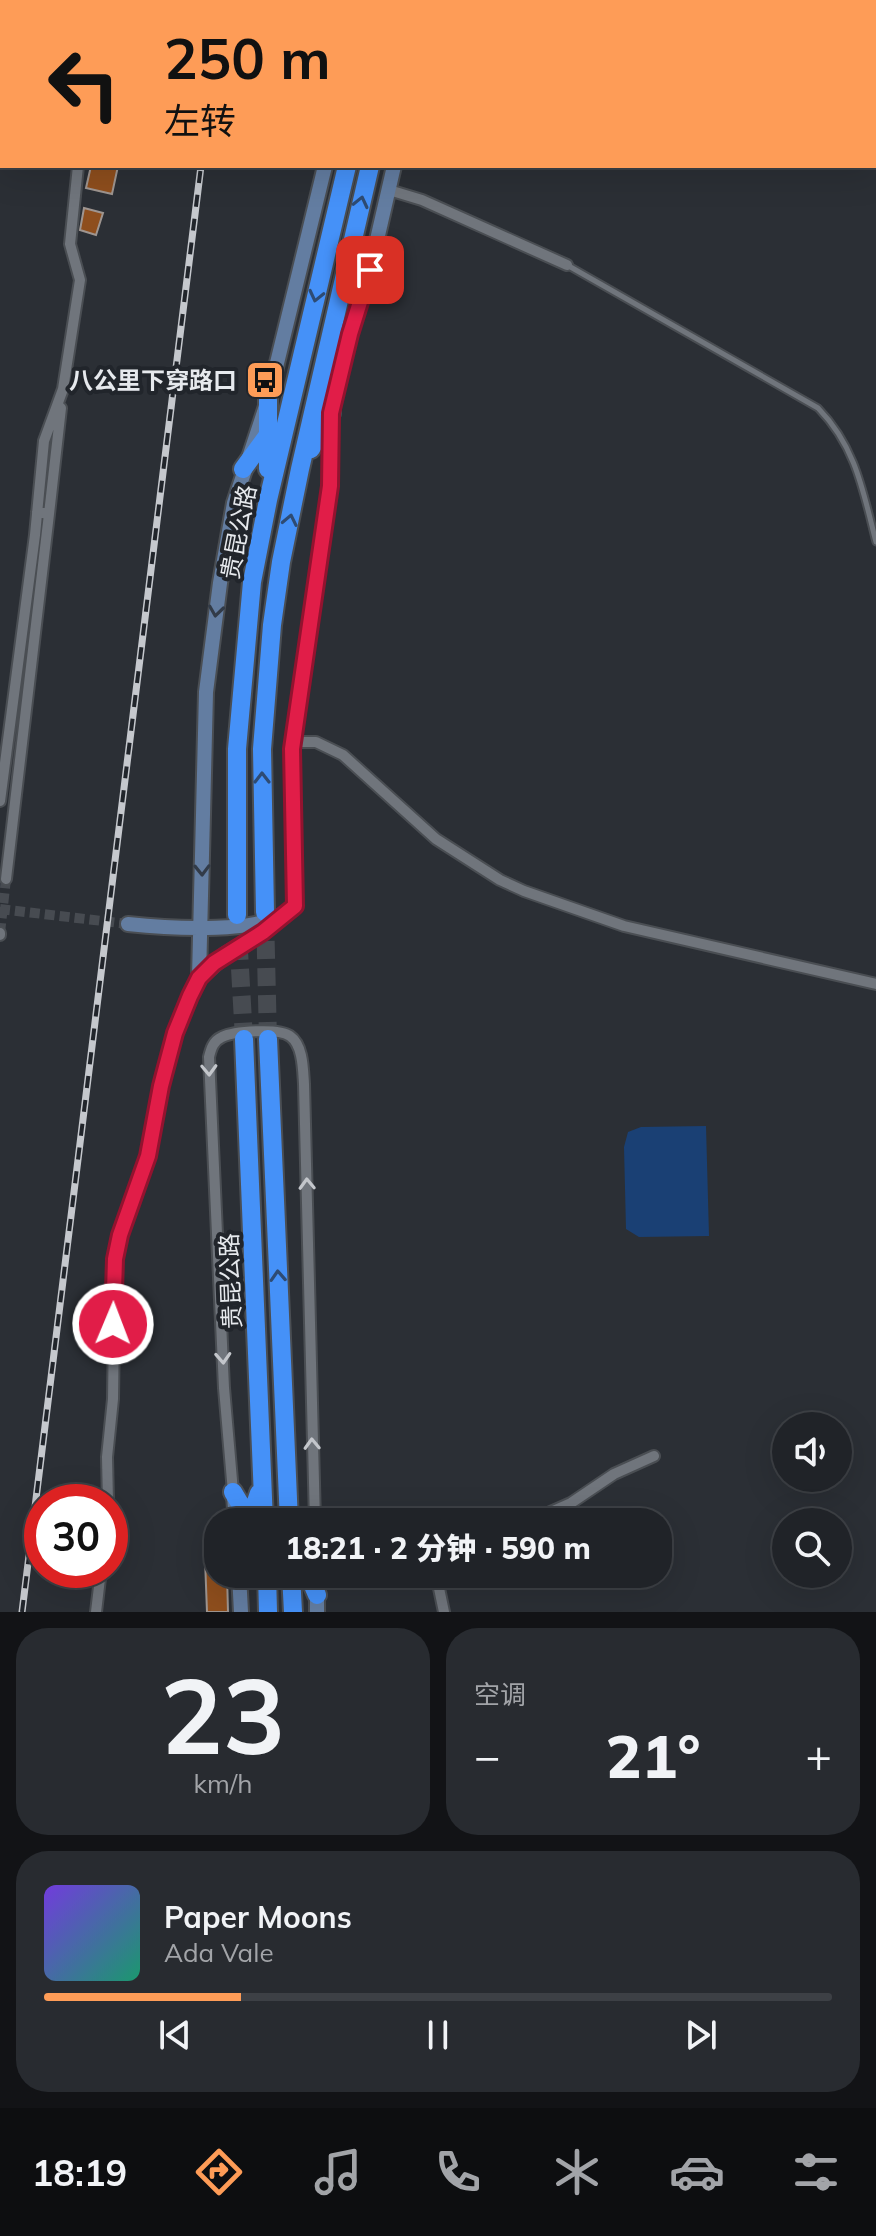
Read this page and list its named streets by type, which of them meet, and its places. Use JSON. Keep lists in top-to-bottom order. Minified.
{"streets":{"highway":["贵昆公路"]},"places":{"bus stop":["八公里下穿路口"]},"page":{"turn":["250 m","左转"],"limit":"30","trip":"18:21 · 2 分钟 · 590 m","tile":[["23","km/h"],"空调"],"heat":["−","21°","+"],"song":["Paper Moons","Ada Vale"],"tabs":"18:19"}}
